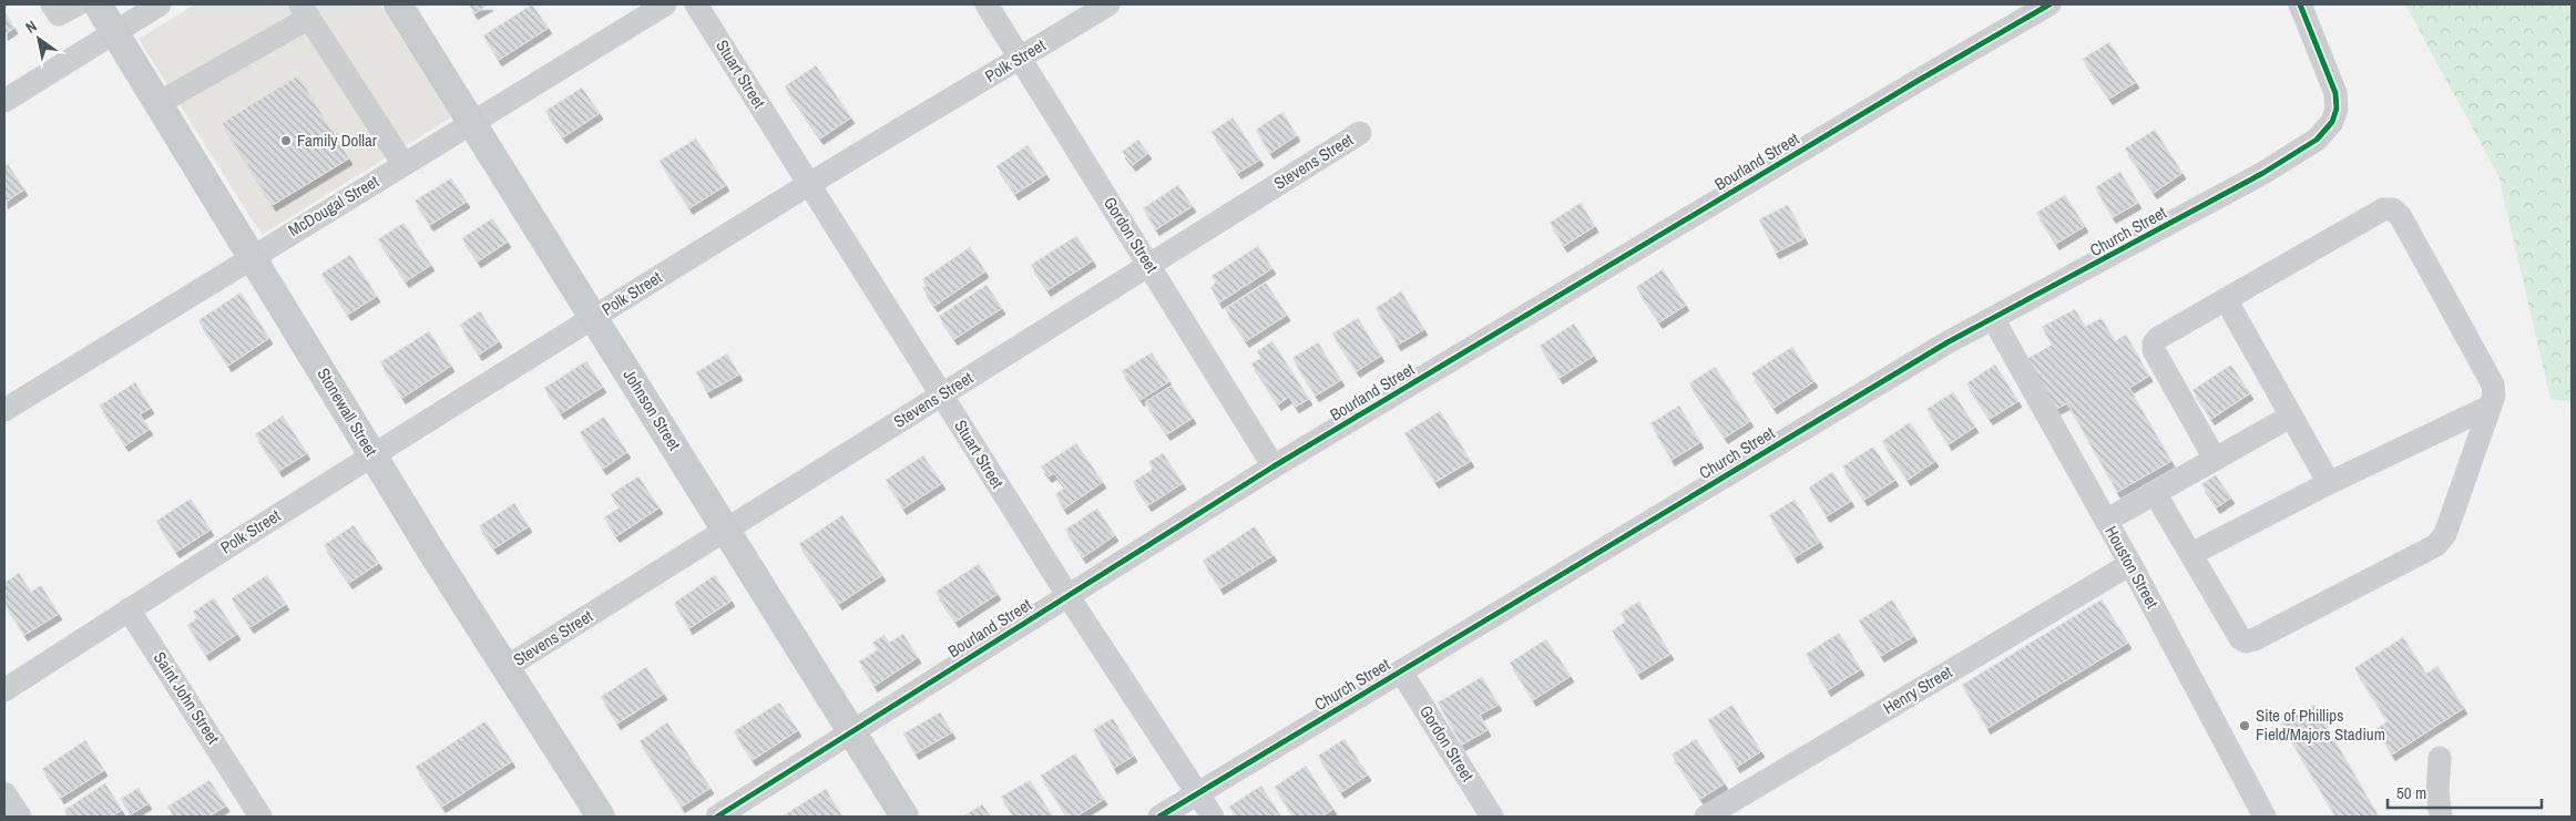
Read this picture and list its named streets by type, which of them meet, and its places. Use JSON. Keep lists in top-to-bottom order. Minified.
{"streets":{"main road":["Johnson Street","Stonewall Street"],"street":["Polk Street","Stuart Street","Stevens Street","Bourland Street","McDougal Street","Church Street","Gordon Street","Houston Street","Henry Street","Saint John Street"]},"crossings":[["Polk Street","Stuart Street"],["Polk Street","Gordon Street"],["Polk Street","Johnson Street"],["Polk Street","Stonewall Street"],["Polk Street","Saint John Street"],["Stuart Street","Stevens Street"],["Stuart Street","Bourland Street"],["Stuart Street","Church Street"],["Stevens Street","Gordon Street"],["Stevens Street","Johnson Street"],["Stevens Street","Stonewall Street"],["Bourland Street","Gordon Street"],["Bourland Street","Johnson Street"],["McDougal Street","Johnson Street"],["McDougal Street","Stonewall Street"],["Church Street","Gordon Street"],["Church Street","Houston Street"],["Houston Street","Henry Street"]],"places":["Family Dollar","Site of Phillips Field/Majors Stadium"],"scale_bar":"50 m","north":"top left"}
